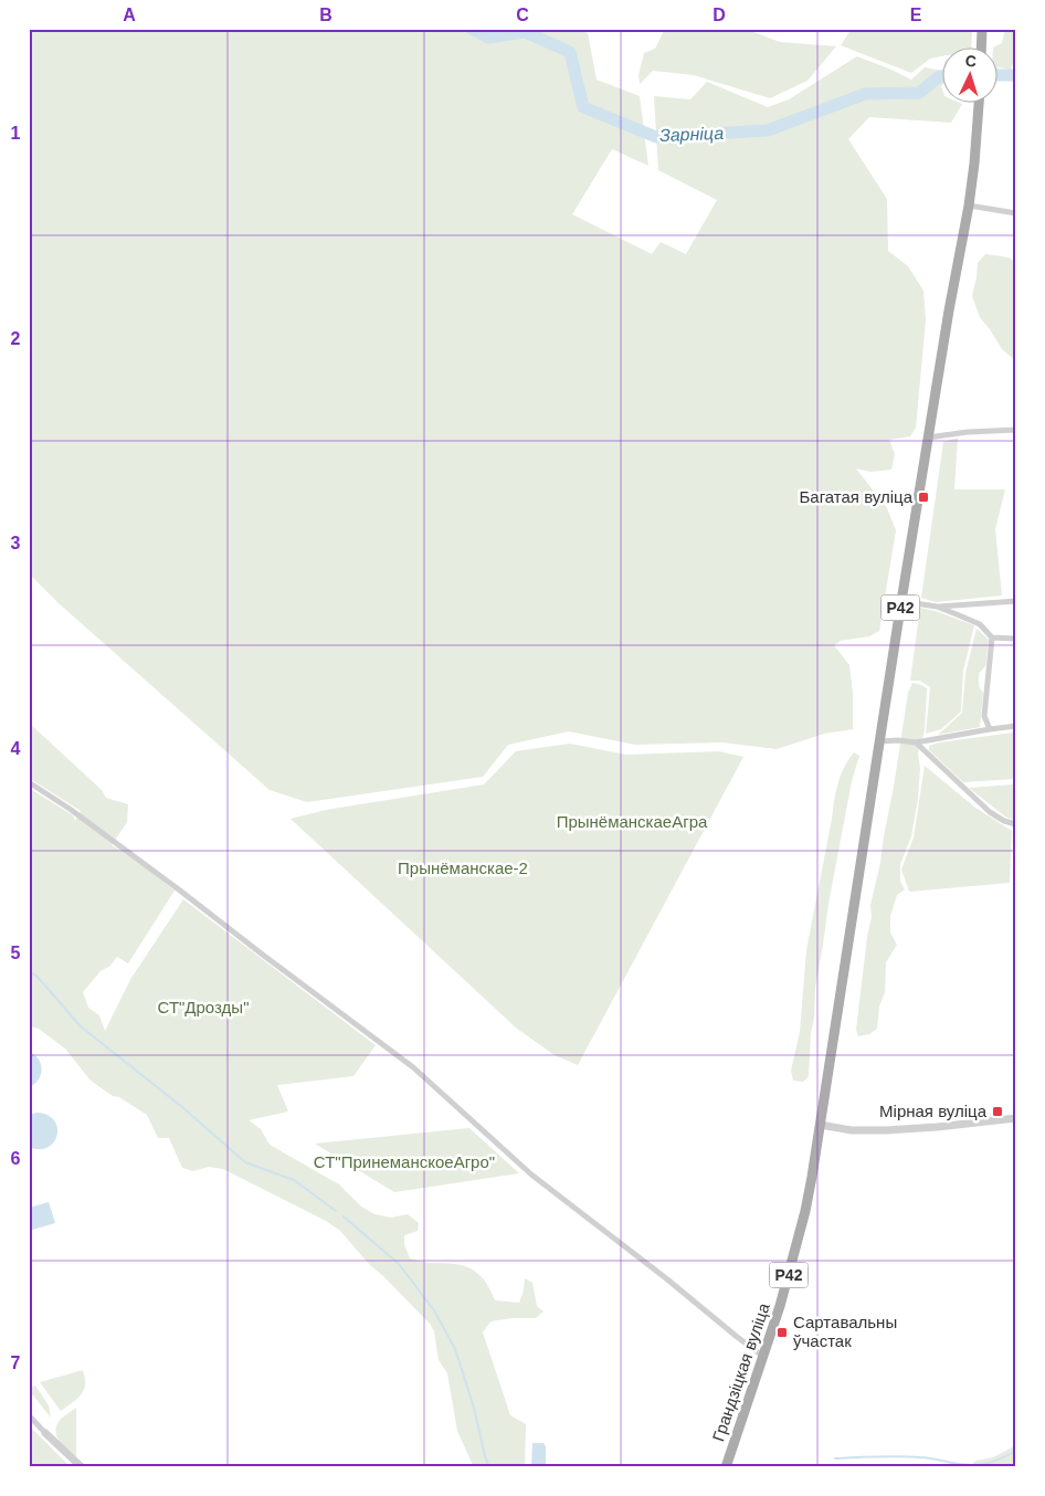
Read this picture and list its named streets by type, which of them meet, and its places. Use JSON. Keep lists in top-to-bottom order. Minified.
{"streets":{"main road":["Р42","Грандзіцкая вуліца"]},"crossings":[["Р42","Грандзіцкая вуліца"]],"water":["Зарніца"],"parks":["ПрынёманскаеАгра","Прынёманскае-2","СТ\"Дрозды\"","СТ\"ПринеманскоеАгро\""],"places":{"transit":["Багатая вуліца","Мірная вуліца","Сартавальны ўчастак"]},"north":"top","grid":{"columns":["A","B","C","D","E"],"rows":["1","2","3","4","5","6","7"]}}
